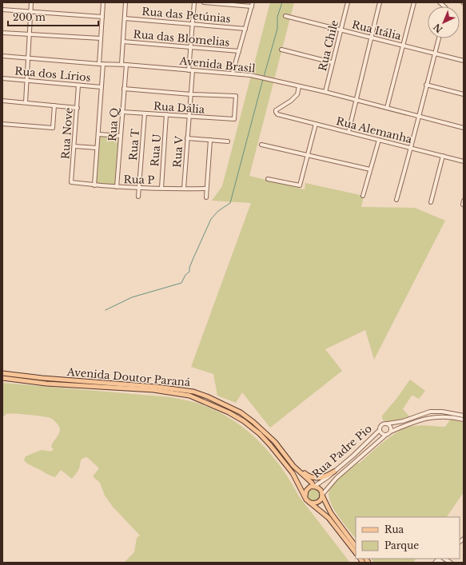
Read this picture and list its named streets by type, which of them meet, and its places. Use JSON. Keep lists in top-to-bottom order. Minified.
{"streets":{"main road":["Avenida Doutor Paraná"],"street":["Rua das Petúnias","Rua Itália","Rua das Blomelias","Rua Chile","Avenida Brasil","Rua dos Lírios","Rua Dália","Rua Q","Rua Alemanha","Rua Nove","Rua T","Rua U","Rua V","Rua P","Rua Padre Pio"]},"crossings":[["Rua das Petúnias","Rua V"],["Rua Itália","Rua Chile"],["Rua das Blomelias","Rua V"],["Rua Chile","Avenida Brasil"],["Avenida Brasil","Rua Q"],["Avenida Brasil","Rua Alemanha"],["Avenida Brasil","Rua V"],["Rua dos Lírios","Rua Nove"],["Rua Dália","Rua Q"],["Rua Dália","Rua T"],["Rua Dália","Rua U"],["Rua Dália","Rua V"],["Rua Q","Rua P"],["Rua Nove","Rua P"],["Rua T","Rua P"],["Rua U","Rua P"],["Rua V","Rua P"],["Avenida Doutor Paraná","Rua Padre Pio"]],"legend":["Rua","Parque"],"scale_bar":"200 m","north":"bottom left"}
